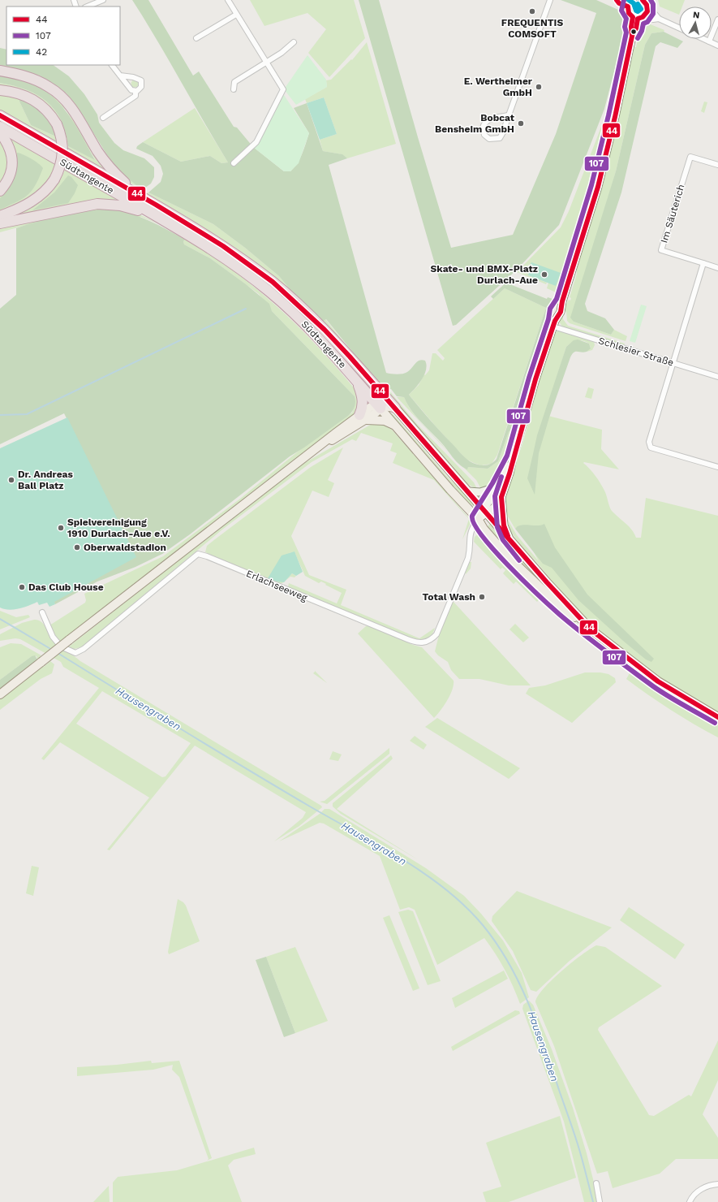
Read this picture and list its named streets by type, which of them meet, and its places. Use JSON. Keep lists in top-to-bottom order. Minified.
{"streets":{"highway":["Südtangente"],"street":["Im Säuterich","Schlesier Straße","Erlachseeweg"]},"crossings":[["Südtangente","Erlachseeweg"]],"water":["Hausengraben"],"places":["FREQUENTIS COMSOFT","E. Wertheimer GmbH","Bobcat Bensheim GmbH","Skate- und BMX-Platz Durlach-Aue","Dr. Andreas Ball Platz","Spielvereinigung 1910 Durlach-Aue e.V.","Oberwaldstadion","Das Club House","Total Wash"],"lines":["transit line 44","transit line 107","transit line 42"],"legend":["44","107","42"],"north":"top"}
